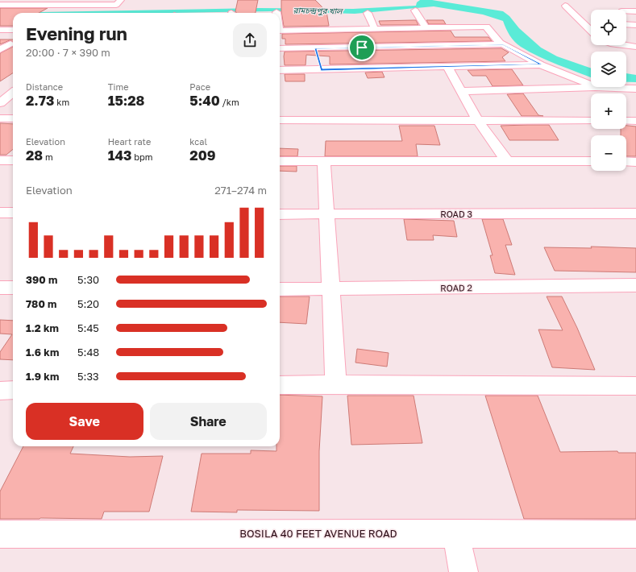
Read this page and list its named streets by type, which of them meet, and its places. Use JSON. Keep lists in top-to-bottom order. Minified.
{"streets":{"street":["ROAD 3","ROAD 2","BOSILA 40 FEET AVENUE ROAD"]},"water":["রামচন্দ্রপুর খাল"],"page":{"map_buttons":["+","−"],"heading":["Evening run","20:00 · 7 × 390 m"],"stats":[["Distance","2.73 km"],["Time","15:28"],["Pace","5:40 /km"],["Elevation","28 m"],["Heart rate","143 bpm"],["kcal","209"]],"chart":["Elevation","271–274 m"],"list":[{"name":"390 m","note":"5:30"},{"name":"780 m","note":"5:20"},{"name":"1.2 km","note":"5:45"},{"name":"1.6 km","note":"5:48"},{"name":"1.9 km","note":"5:33"}],"buttons":["Save","Share"]}}
